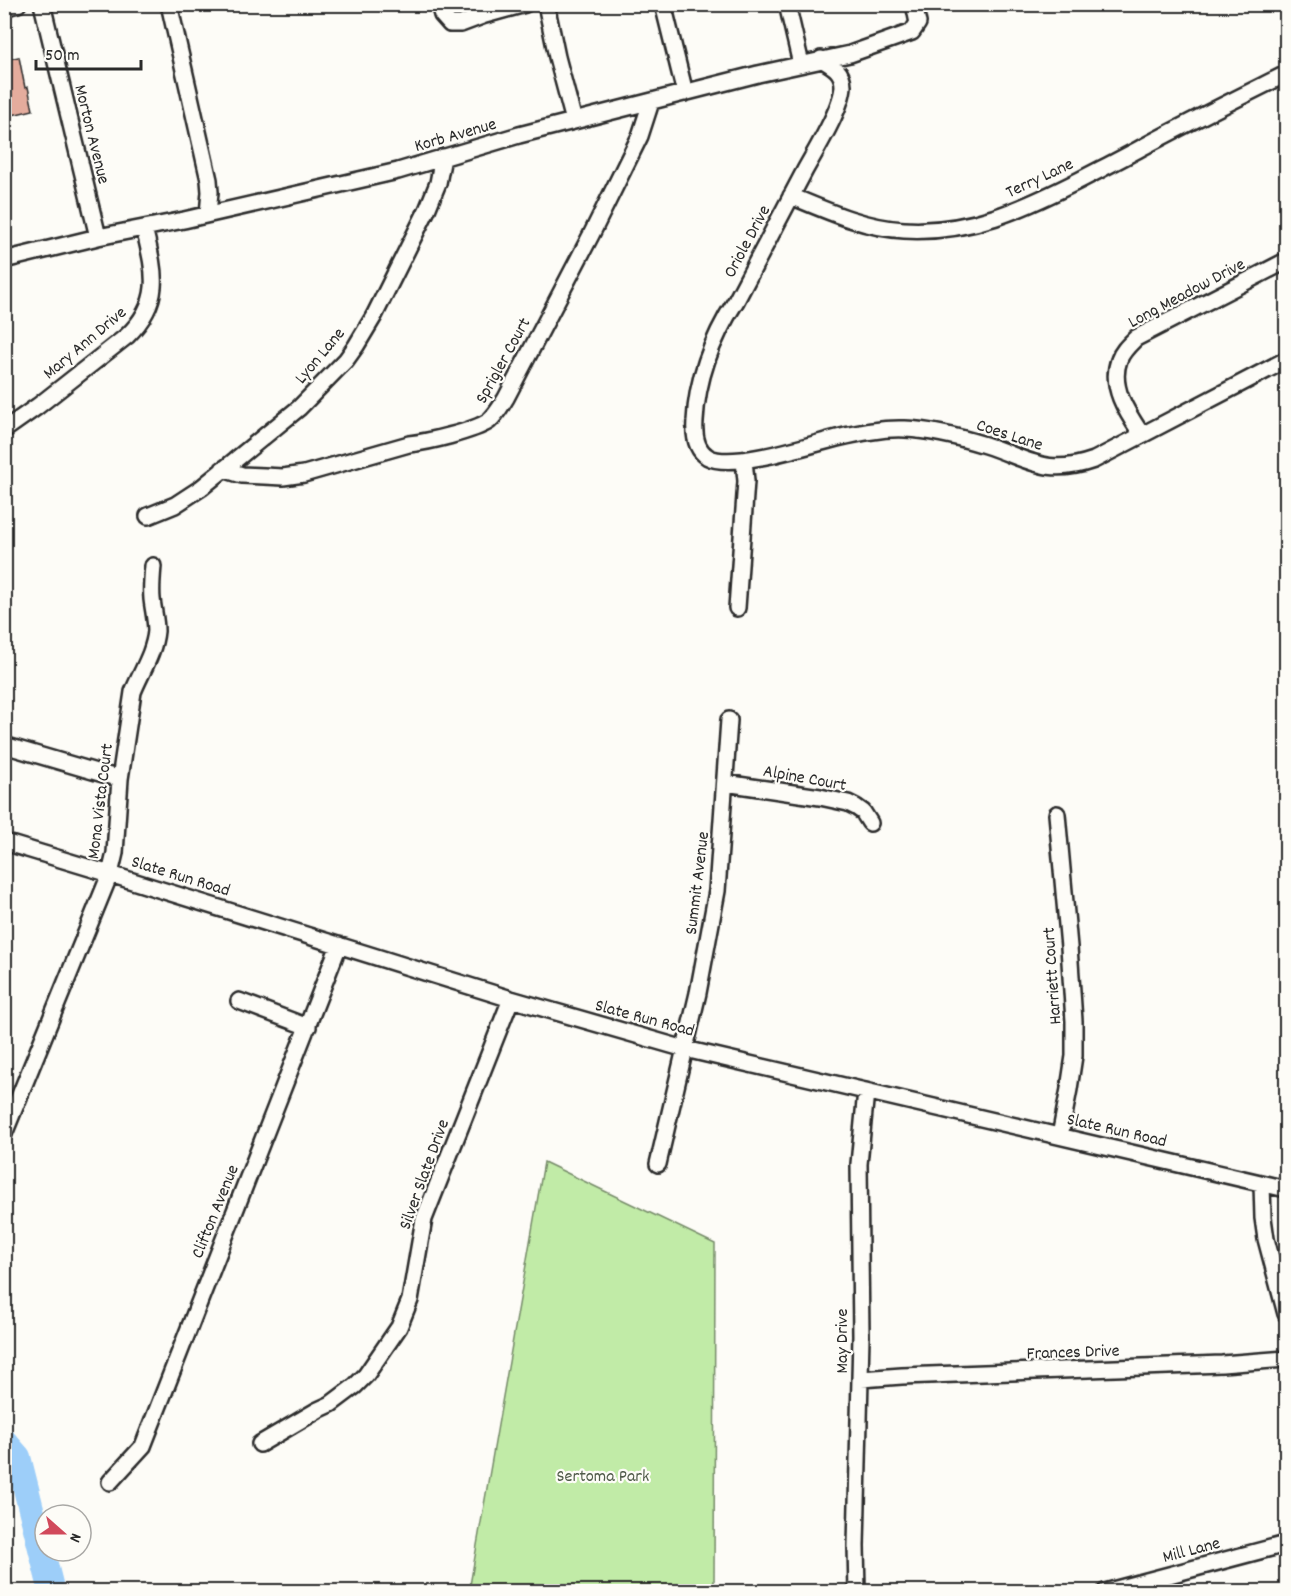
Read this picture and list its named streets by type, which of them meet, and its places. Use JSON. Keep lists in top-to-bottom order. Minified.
{"streets":{"street":["Morton Avenue","Korb Avenue","Terry Lane","Oriole Drive","Long Meadow Drive","Mary Ann Drive","Lyon Lane","Sprigler Court","Coes Lane","Alpine Court","Mona Vista Court","Slate Run Road","Summit Avenue","Harriett Court","Silver Slate Drive","Clifton Avenue","May Drive","Frances Drive","Mill Lane"]},"crossings":[["Morton Avenue","Korb Avenue"],["Korb Avenue","Oriole Drive"],["Korb Avenue","Mary Ann Drive"],["Korb Avenue","Lyon Lane"],["Korb Avenue","Sprigler Court"],["Terry Lane","Oriole Drive"],["Oriole Drive","Coes Lane"],["Long Meadow Drive","Coes Lane"],["Lyon Lane","Sprigler Court"],["Alpine Court","Summit Avenue"],["Mona Vista Court","Slate Run Road"],["Slate Run Road","Summit Avenue"],["Slate Run Road","Harriett Court"],["Slate Run Road","Silver Slate Drive"],["Slate Run Road","Clifton Avenue"],["Slate Run Road","May Drive"],["May Drive","Frances Drive"]],"parks":["Sertoma Park"],"scale_bar":"50 m","north":"right"}
